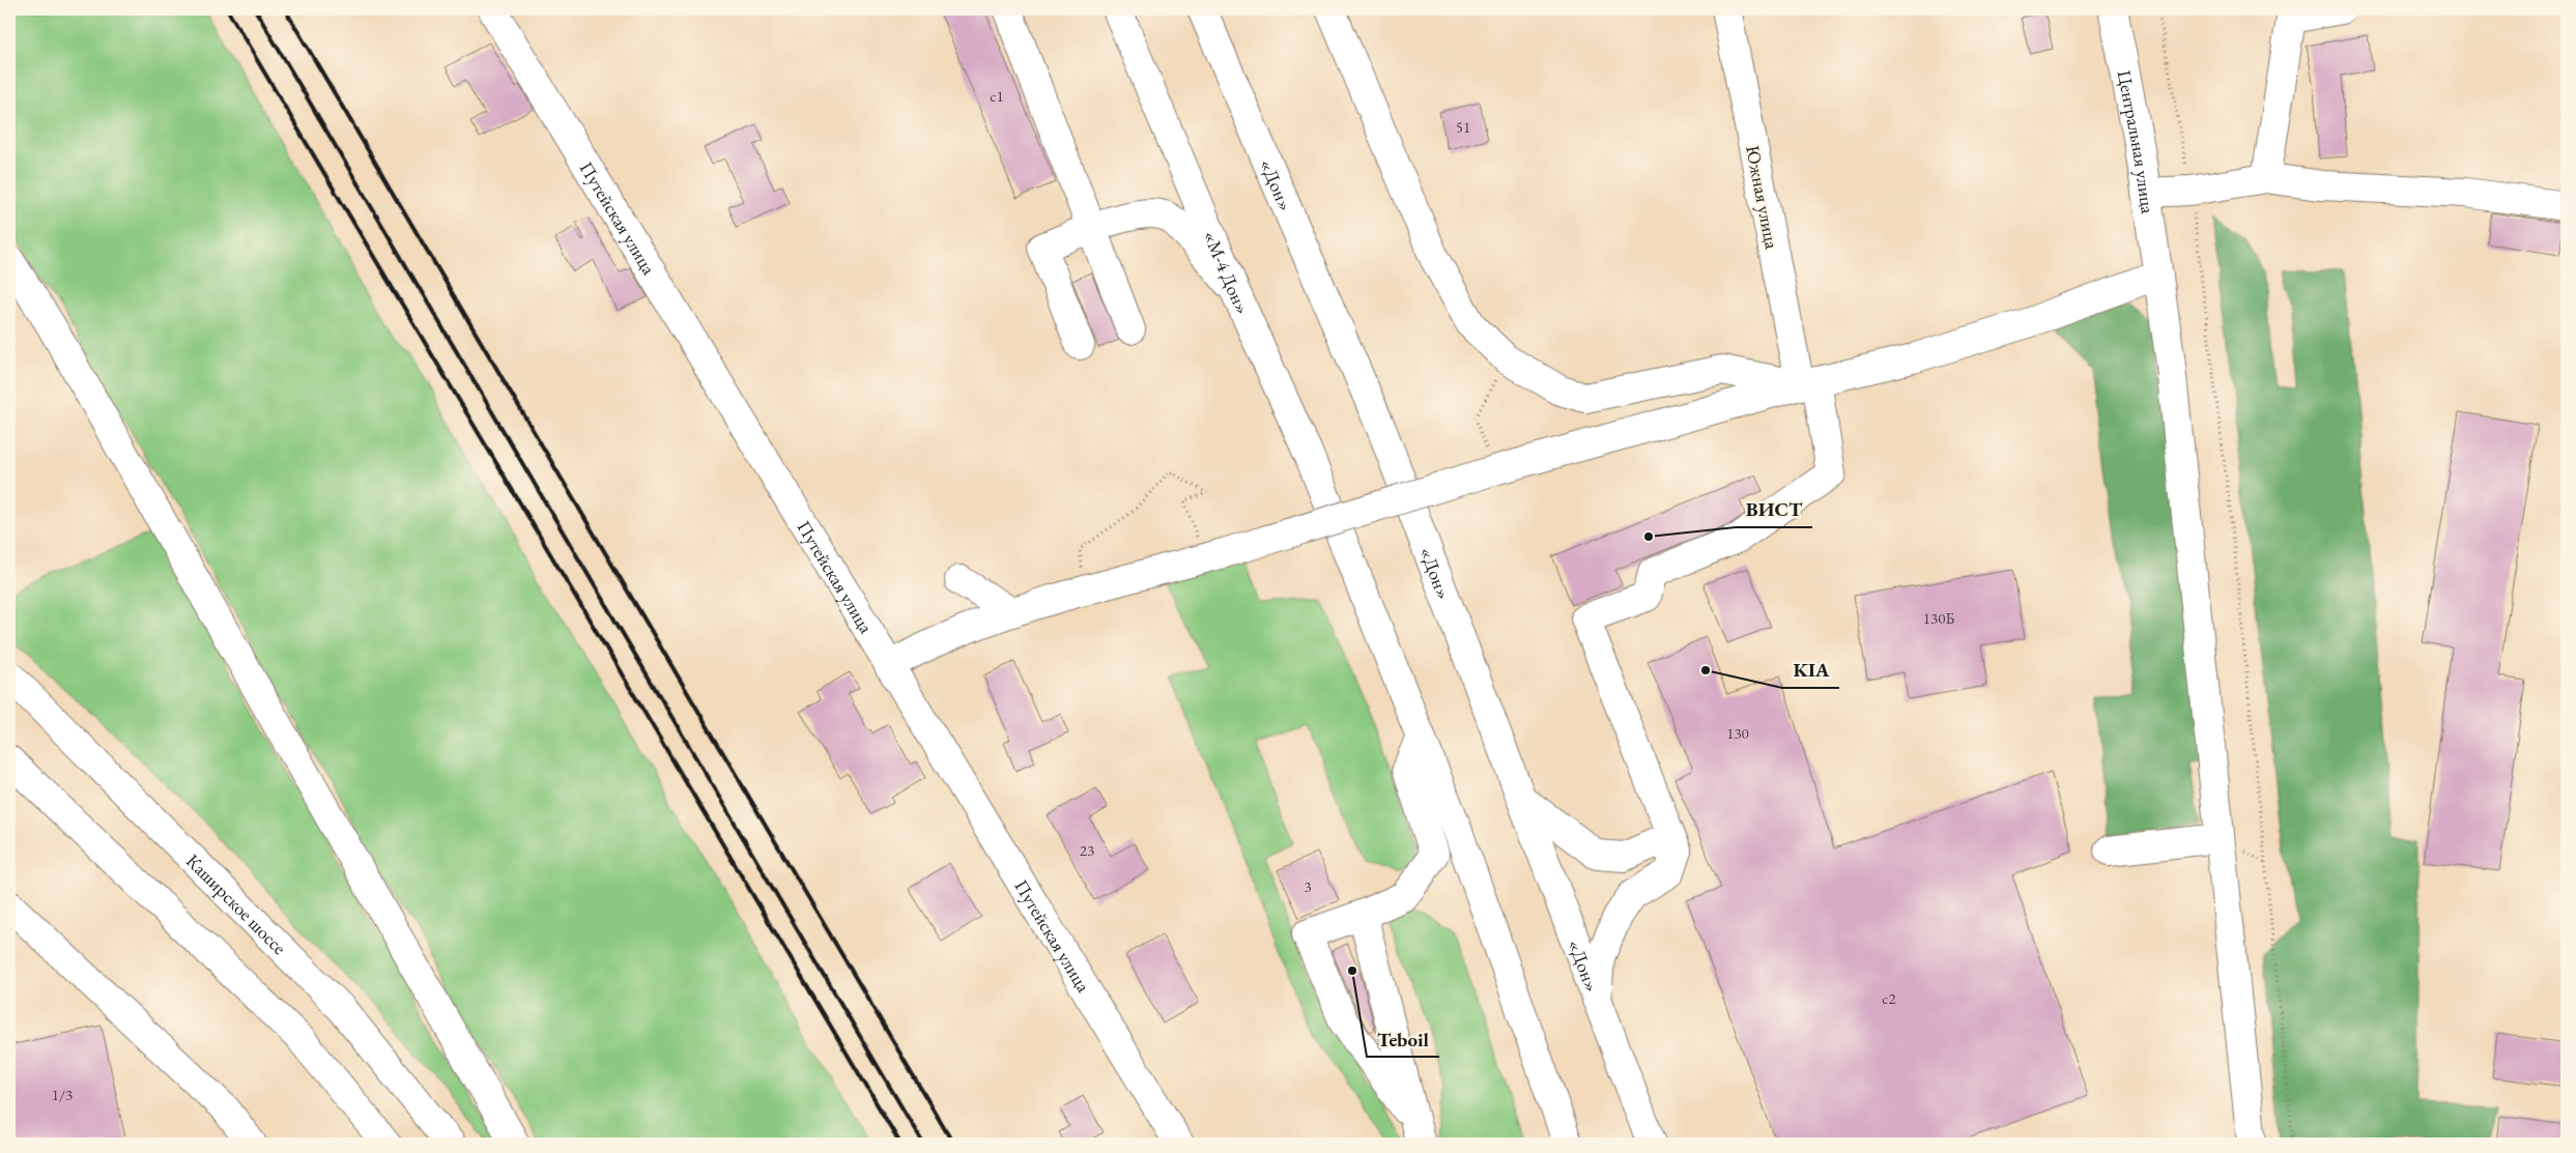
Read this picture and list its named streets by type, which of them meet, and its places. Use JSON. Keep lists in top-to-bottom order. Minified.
{"streets":{"main road":["Центральная улица","«Дон»","Южная улица","Путейская улица","«М-4 Дон»","Каширское шоссе"]},"places":["ВИСТ","KIA","Teboil"],"house_numbers":["с1","51","130Б","130","23","3","с2","1/3"]}
